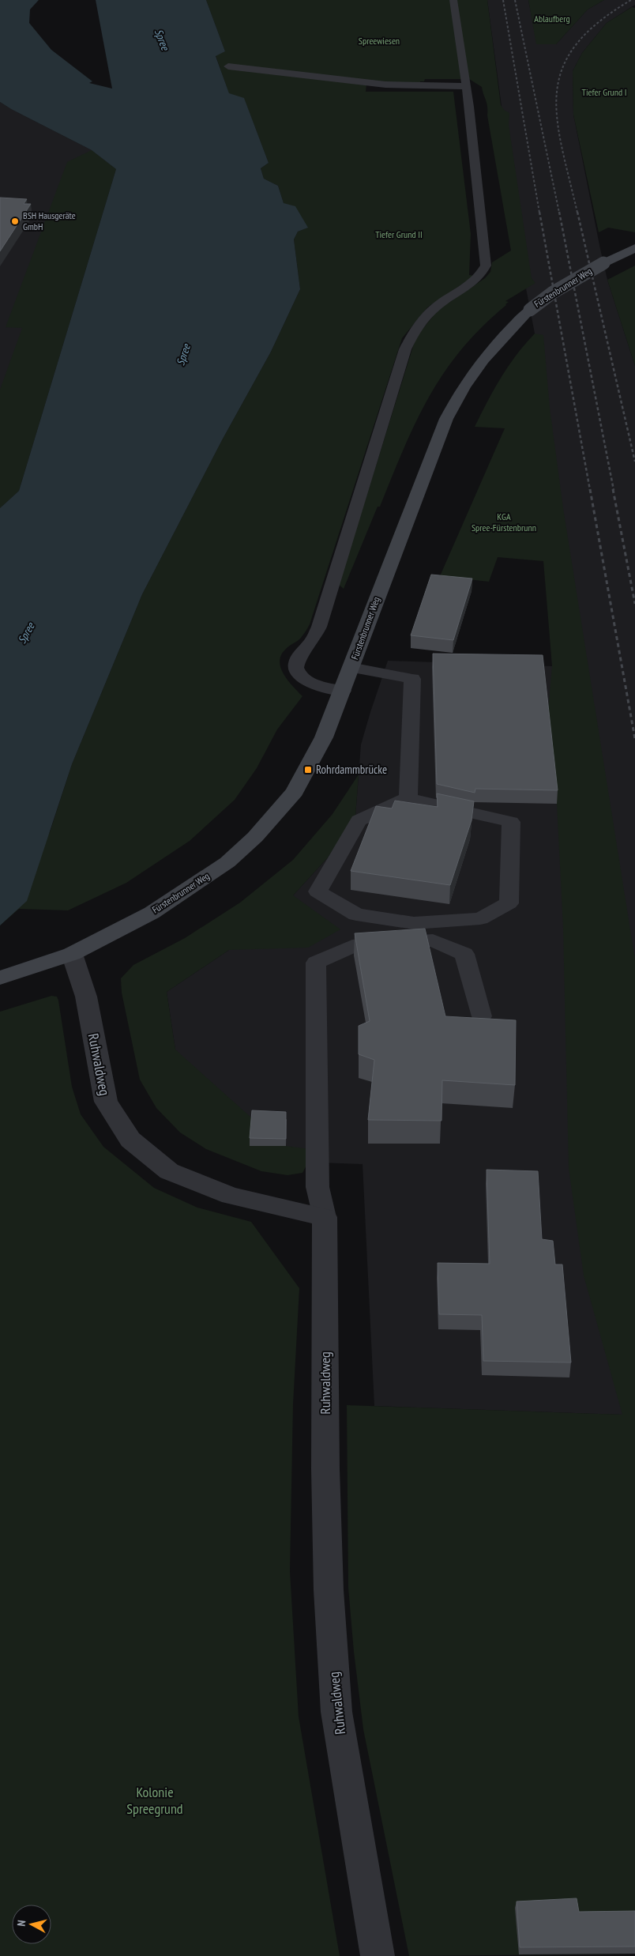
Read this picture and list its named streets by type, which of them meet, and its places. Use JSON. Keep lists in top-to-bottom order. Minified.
{"streets":{"main road":["Fürstenbrunner Weg"],"street":["Ruhwaldweg"]},"crossings":[["Fürstenbrunner Weg","Ruhwaldweg"]],"water":["Spree"],"parks":["Ablaufberg","Spreewiesen","Tiefer Grund I","Tiefer Grund II","KGA Spree-Fürstenbrunn","Kolonie Spreegrund"],"places":{"other":["BSH Hausgeräte GmbH"],"transit":["Rohrdammbrücke"]},"north":"left"}
